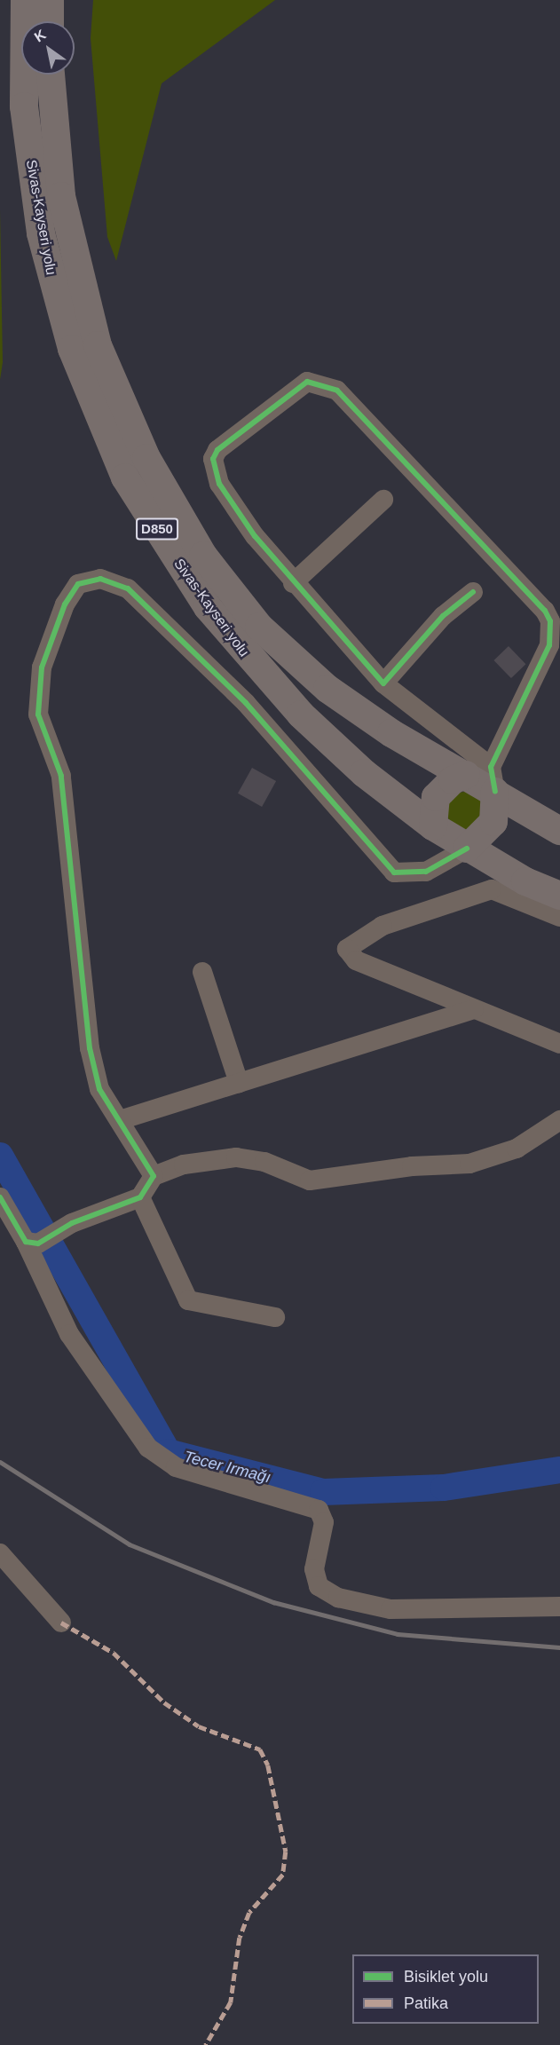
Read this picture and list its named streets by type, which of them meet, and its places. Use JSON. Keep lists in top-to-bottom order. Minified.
{"streets":{"highway":["Sivas-Kayseri yolu","D850"]},"water":["Tecer Irmağı"],"legend":["Bisiklet yolu","Patika"],"north":"top left"}
